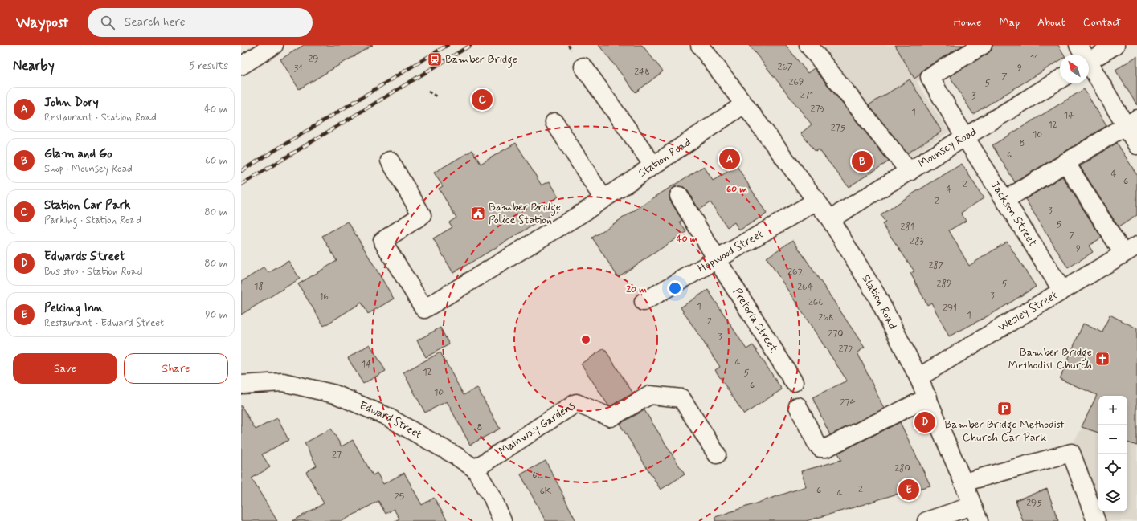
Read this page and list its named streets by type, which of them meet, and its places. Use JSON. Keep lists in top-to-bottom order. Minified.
{"streets":{"street":["Mounsey Road","Station Road","Jackson Street","Hopwood Street","Wesley Street","Pretoria Street","Edward Street","Mainway Gardens"]},"crossings":[["Mounsey Road","Station Road"],["Mounsey Road","Jackson Street"],["Station Road","Hopwood Street"],["Station Road","Wesley Street"],["Jackson Street","Wesley Street"],["Hopwood Street","Pretoria Street"],["Edward Street","Mainway Gardens"]],"places":{"station":["Bamber Bridge"],"public building":["Bamber Bridge Police Station"],"church":["Bamber Bridge Methodist Church"],"parking":["Bamber Bridge Methodist Church Car Park"]},"house_numbers":["11","29","267","9","31","248","7","269","5","271","3","273","1","14","12","275","10","8","6","4","6","2","4","2","3","5","281","7","283","9","287","262","289","5","18","264","3","16","266","1","291","1","268","2","270","3","272","4","14","12","5","6","10","274","8","27","280","6L","2","6","6K","4","25","295"],"north":"top left","page":{"header":"Waypost","search":"Search here","nav":["Home","Map","About","Contact"],"heading":["Nearby","5 results"],"list":[{"mark":"A","name":"John Dory","note":"Restaurant · Station Road","value":"40 m"},{"mark":"B","name":"Glam and Go","note":"Shop · Mounsey Road","value":"60 m"},{"mark":"C","name":"Station Car Park","note":"Parking · Station Road","value":"80 m"},{"mark":"D","name":"Edwards Street","note":"Bus stop · Station Road","value":"80 m"},{"mark":"E","name":"Peking Inn","note":"Restaurant · Edward Street","value":"90 m"}],"pins":["C","A","B","D","E"],"buttons":["Save","Share"],"map_buttons":["+","−"]},"rings":["60 m","40 m","20 m"]}
